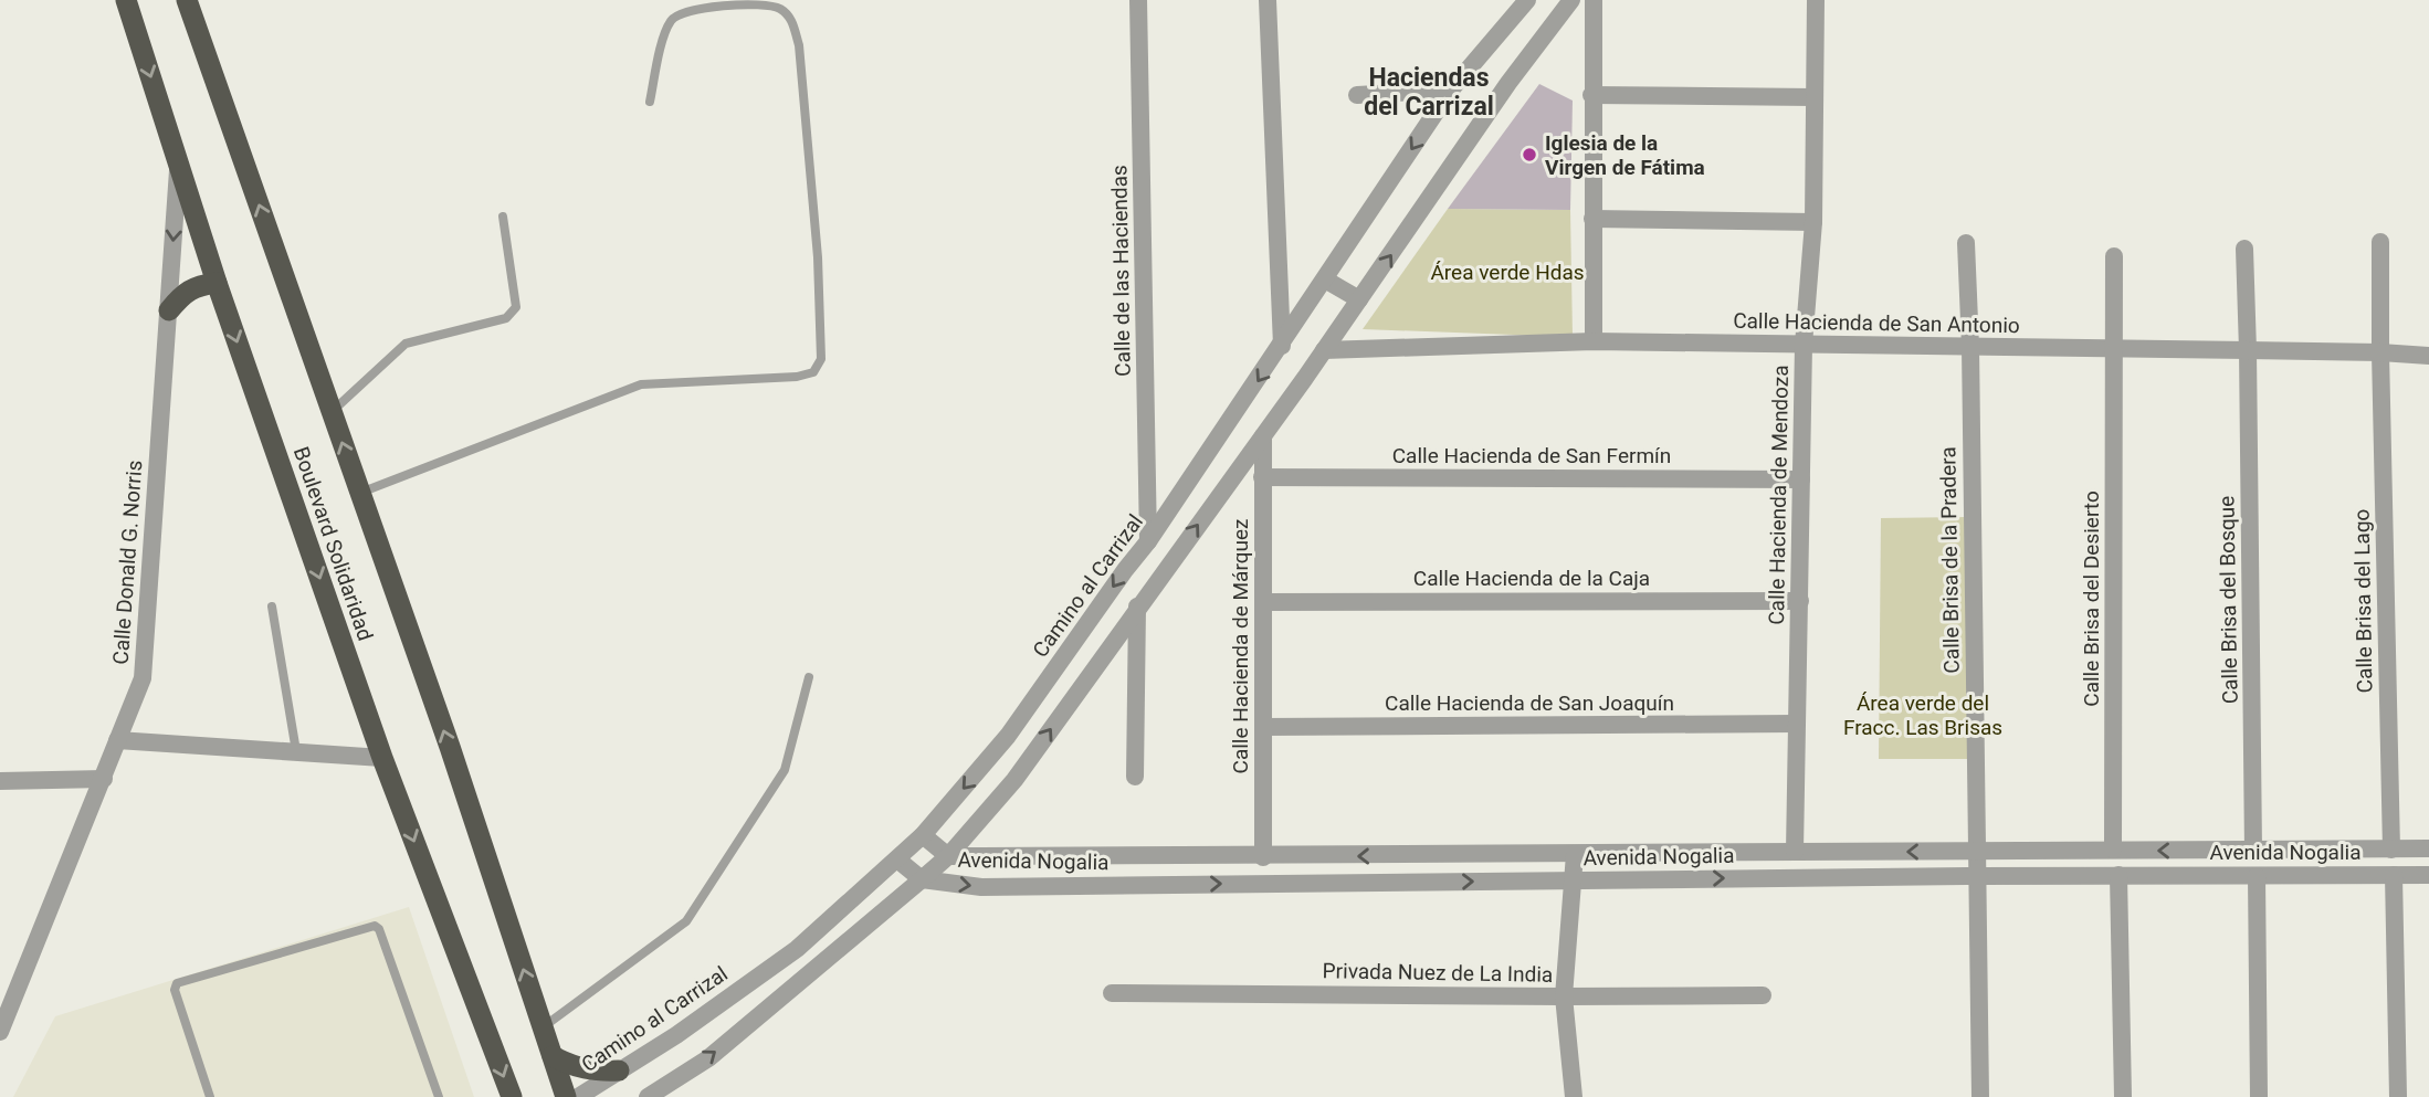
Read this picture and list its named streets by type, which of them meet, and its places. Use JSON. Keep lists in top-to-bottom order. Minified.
{"streets":{"highway":["Boulevard Solidaridad"],"street":["Calle de las Haciendas","Calle Hacienda de San Antonio","Calle Hacienda de San Fermín","Calle Hacienda de Mendoza","Calle Brisa de la Pradera","Calle Donald G. Norris","Calle Hacienda de la Caja","Camino al Carrizal","Calle Brisa del Desierto","Calle Brisa del Bosque","Calle Brisa del Lago","Calle Hacienda de Márquez","Calle Hacienda de San Joaquín","Avenida Nogalia","Privada Nuez de La India"]},"crossings":[["Calle de las Haciendas","Camino al Carrizal"],["Calle Hacienda de San Antonio","Calle Hacienda de Mendoza"],["Calle Hacienda de San Antonio","Calle Brisa de la Pradera"],["Calle Hacienda de San Antonio","Calle Brisa del Desierto"],["Calle Hacienda de San Antonio","Calle Brisa del Bosque"],["Calle Hacienda de San Antonio","Calle Brisa del Lago"],["Calle Hacienda de San Fermín","Calle Hacienda de Mendoza"],["Calle Hacienda de San Fermín","Calle Hacienda de Márquez"],["Calle Hacienda de Mendoza","Calle Hacienda de la Caja"],["Calle Hacienda de Mendoza","Calle Hacienda de San Joaquín"],["Calle Hacienda de Mendoza","Avenida Nogalia"],["Boulevard Solidaridad","Calle Donald G. Norris"],["Calle Brisa de la Pradera","Avenida Nogalia"],["Calle Hacienda de la Caja","Calle Hacienda de Márquez"],["Camino al Carrizal","Avenida Nogalia"],["Calle Brisa del Desierto","Avenida Nogalia"],["Calle Brisa del Bosque","Avenida Nogalia"],["Calle Brisa del Lago","Avenida Nogalia"],["Calle Hacienda de Márquez","Calle Hacienda de San Joaquín"],["Calle Hacienda de Márquez","Avenida Nogalia"]],"districts":["Haciendas del Carrizal"],"parks":["Área verde Hdas","Área verde del Fracc. Las Brisas"],"places":["Iglesia de la Virgen de Fátima"]}
